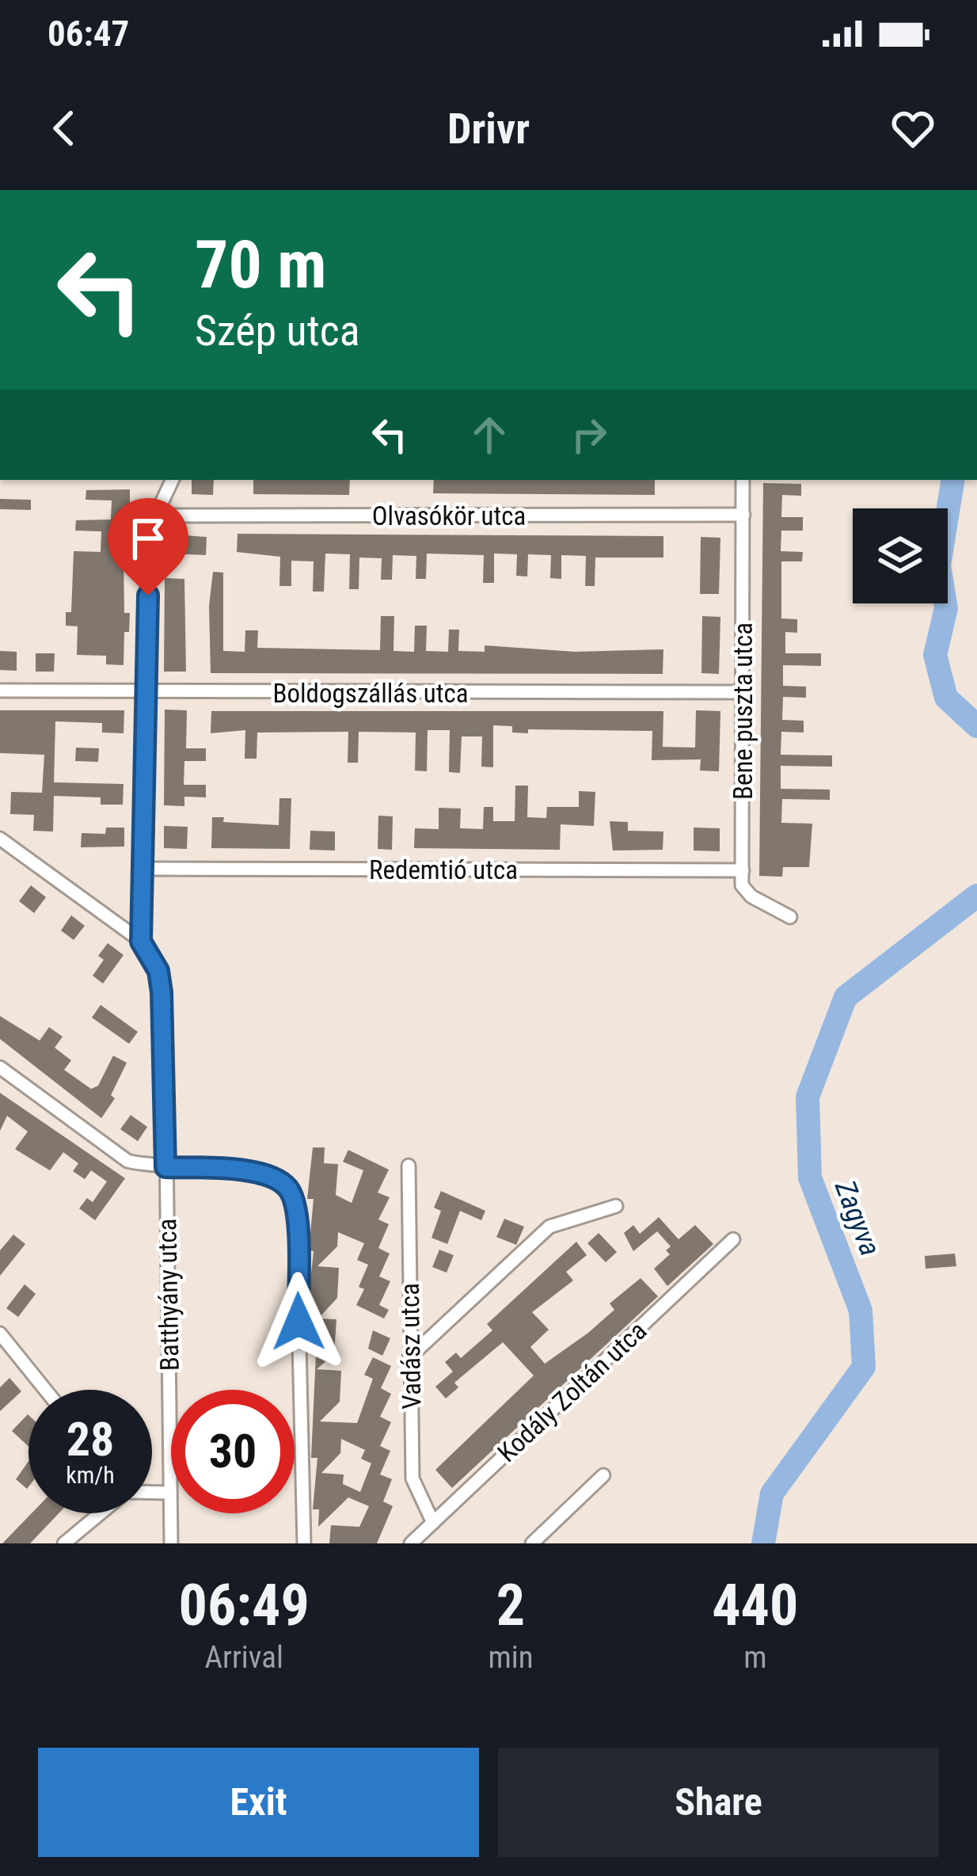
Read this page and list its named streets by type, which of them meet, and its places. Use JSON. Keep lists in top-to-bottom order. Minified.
{"streets":{"street":["Olvasókör utca","Boldogszállás utca","Bene puszta utca","Redemtió utca","Batthyány utca","Vadász utca","Kodály Zoltán utca"]},"crossings":[["Olvasókör utca","Bene puszta utca"],["Boldogszállás utca","Bene puszta utca"],["Bene puszta utca","Redemtió utca"],["Vadász utca","Kodály Zoltán utca"]],"water":["Zagyva"],"page":{"status":"06:47","header":"Drivr","turn":["70 m","Szép utca"],"speed":"28 km/h","limit":"30","eta":["06:49","Arrival","2","min","440","m"],"buttons":["Exit","Share"]}}
